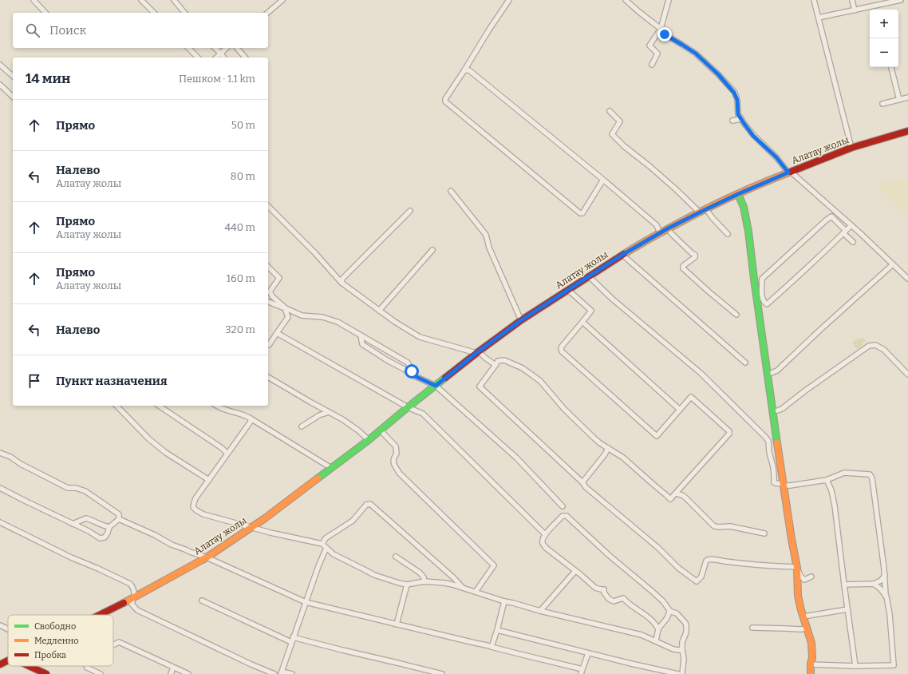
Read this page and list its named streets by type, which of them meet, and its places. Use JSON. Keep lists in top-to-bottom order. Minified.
{"streets":{"main road":["Алатау жолы"]},"legend":["Свободно","Медленно","Пробка"],"page":{"map_buttons":["+","−"],"search":"Поиск","heading":["14 мин","Пешком · 1.1 km"],"list":[["Прямо","50 m"],["Налево","Алатау жолы","80 m"],["Прямо","Алатау жолы","440 m"],["Прямо","Алатау жолы","160 m"],["Налево","320 m"],"Пункт назначения"]}}
